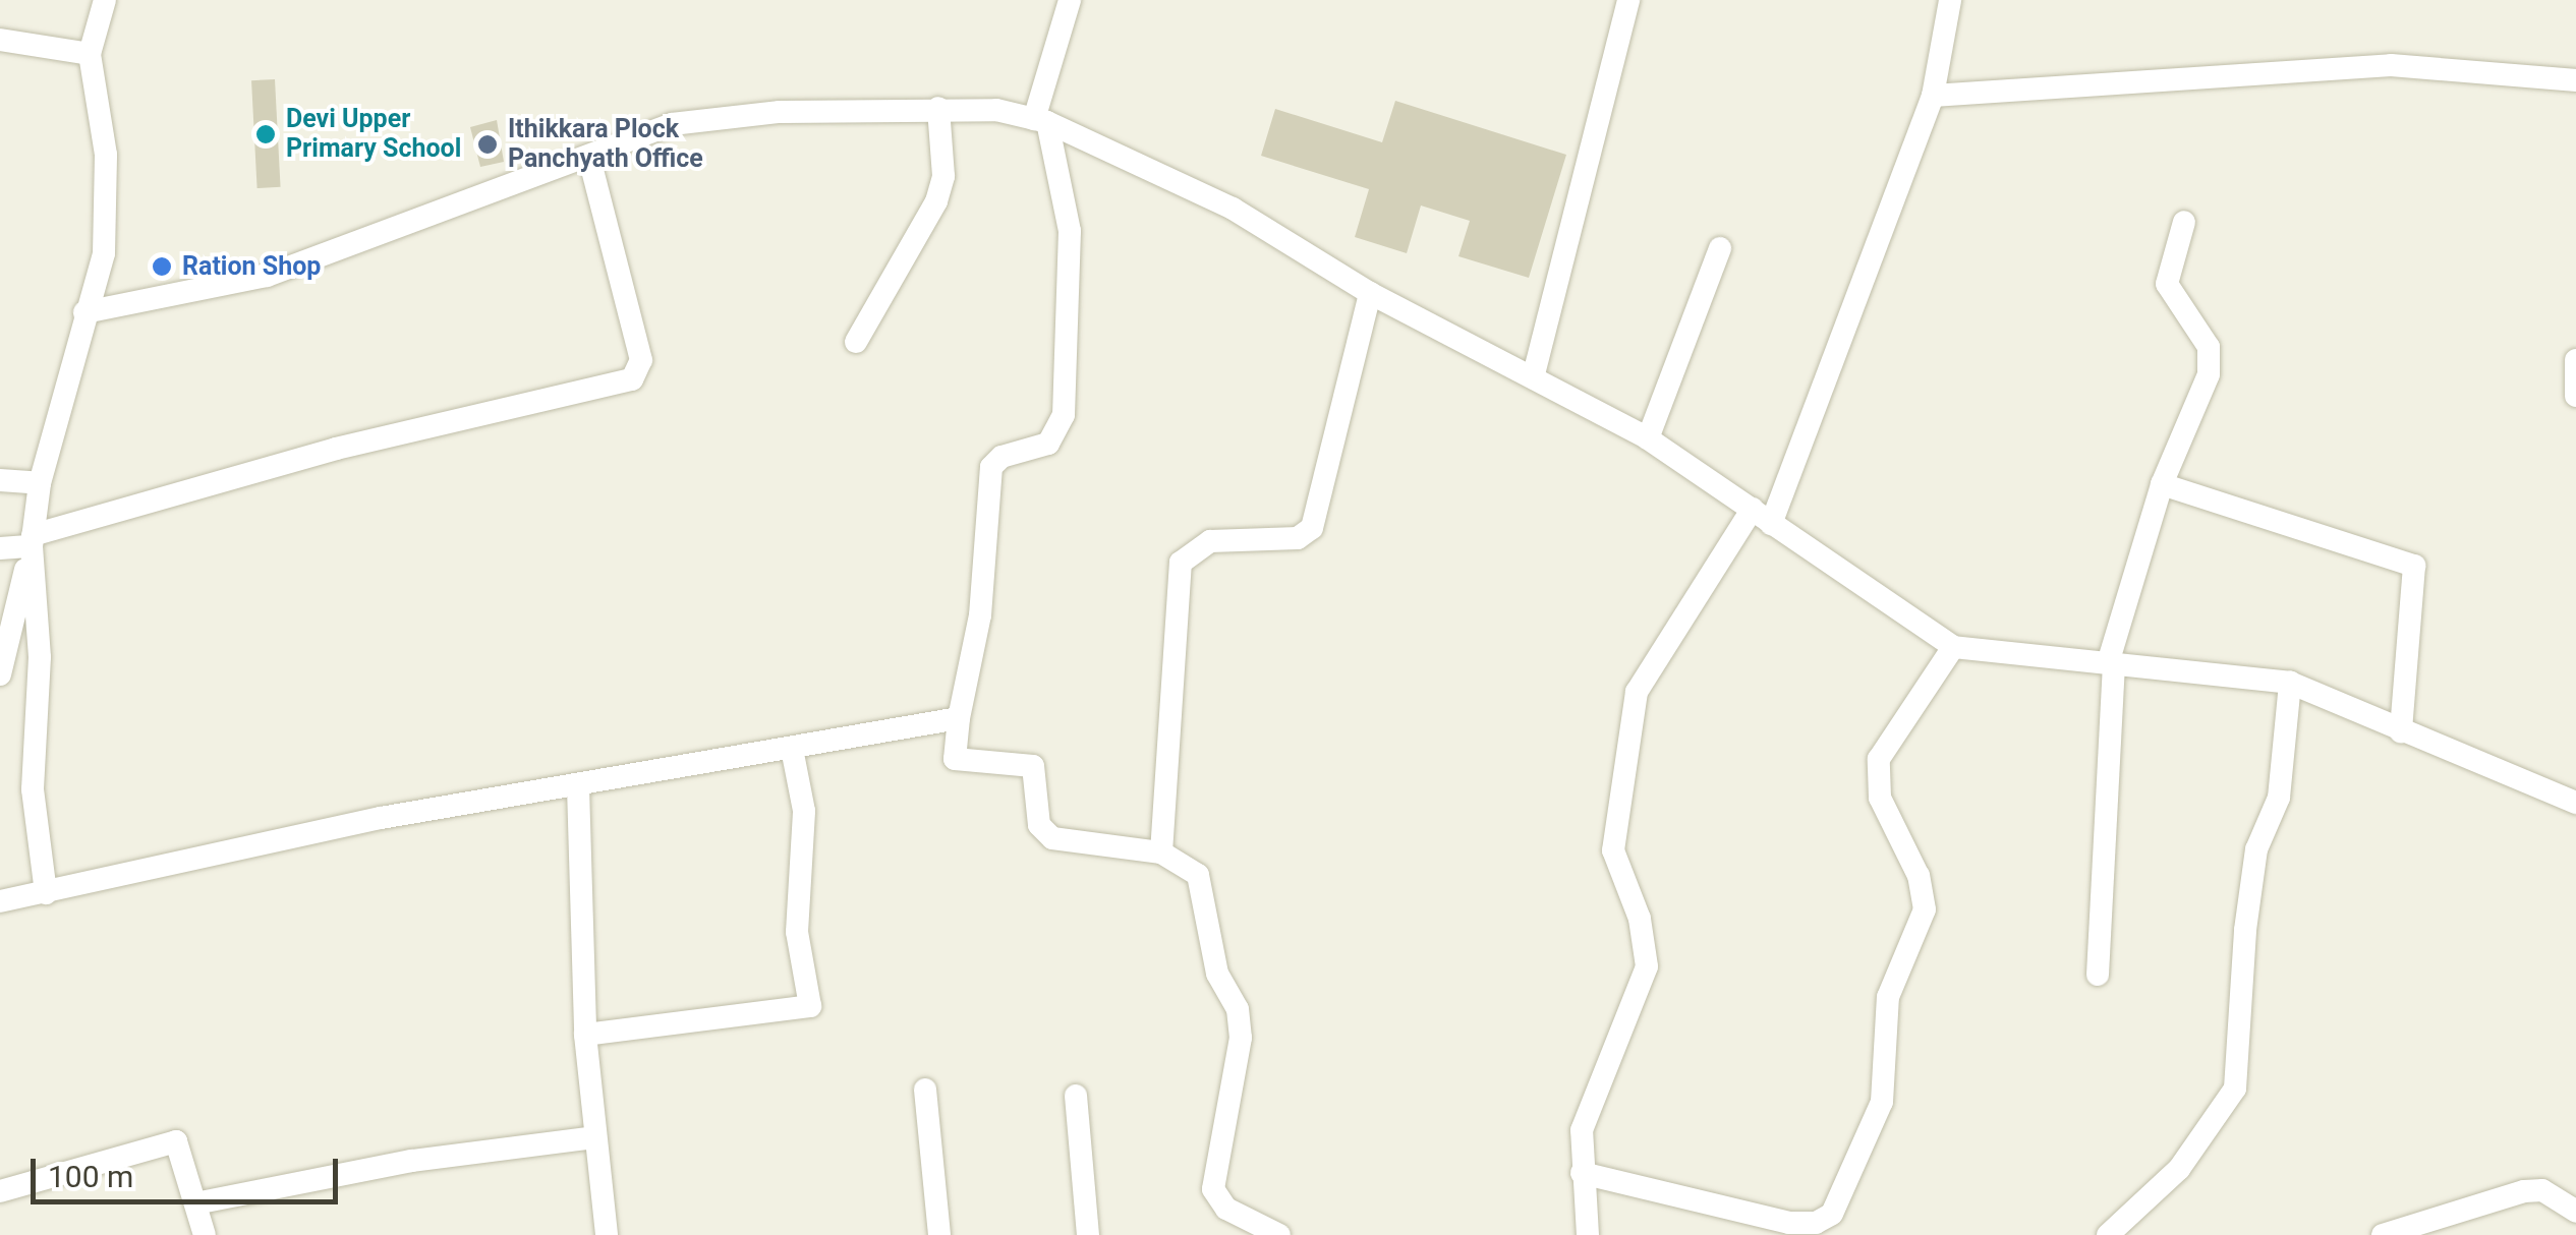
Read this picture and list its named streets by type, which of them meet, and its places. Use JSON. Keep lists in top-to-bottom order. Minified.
{"places":["Devi Upper Primary School","Ithikkara Plock Panchyath Office","Ration Shop"],"scale_bar":"100 m"}
